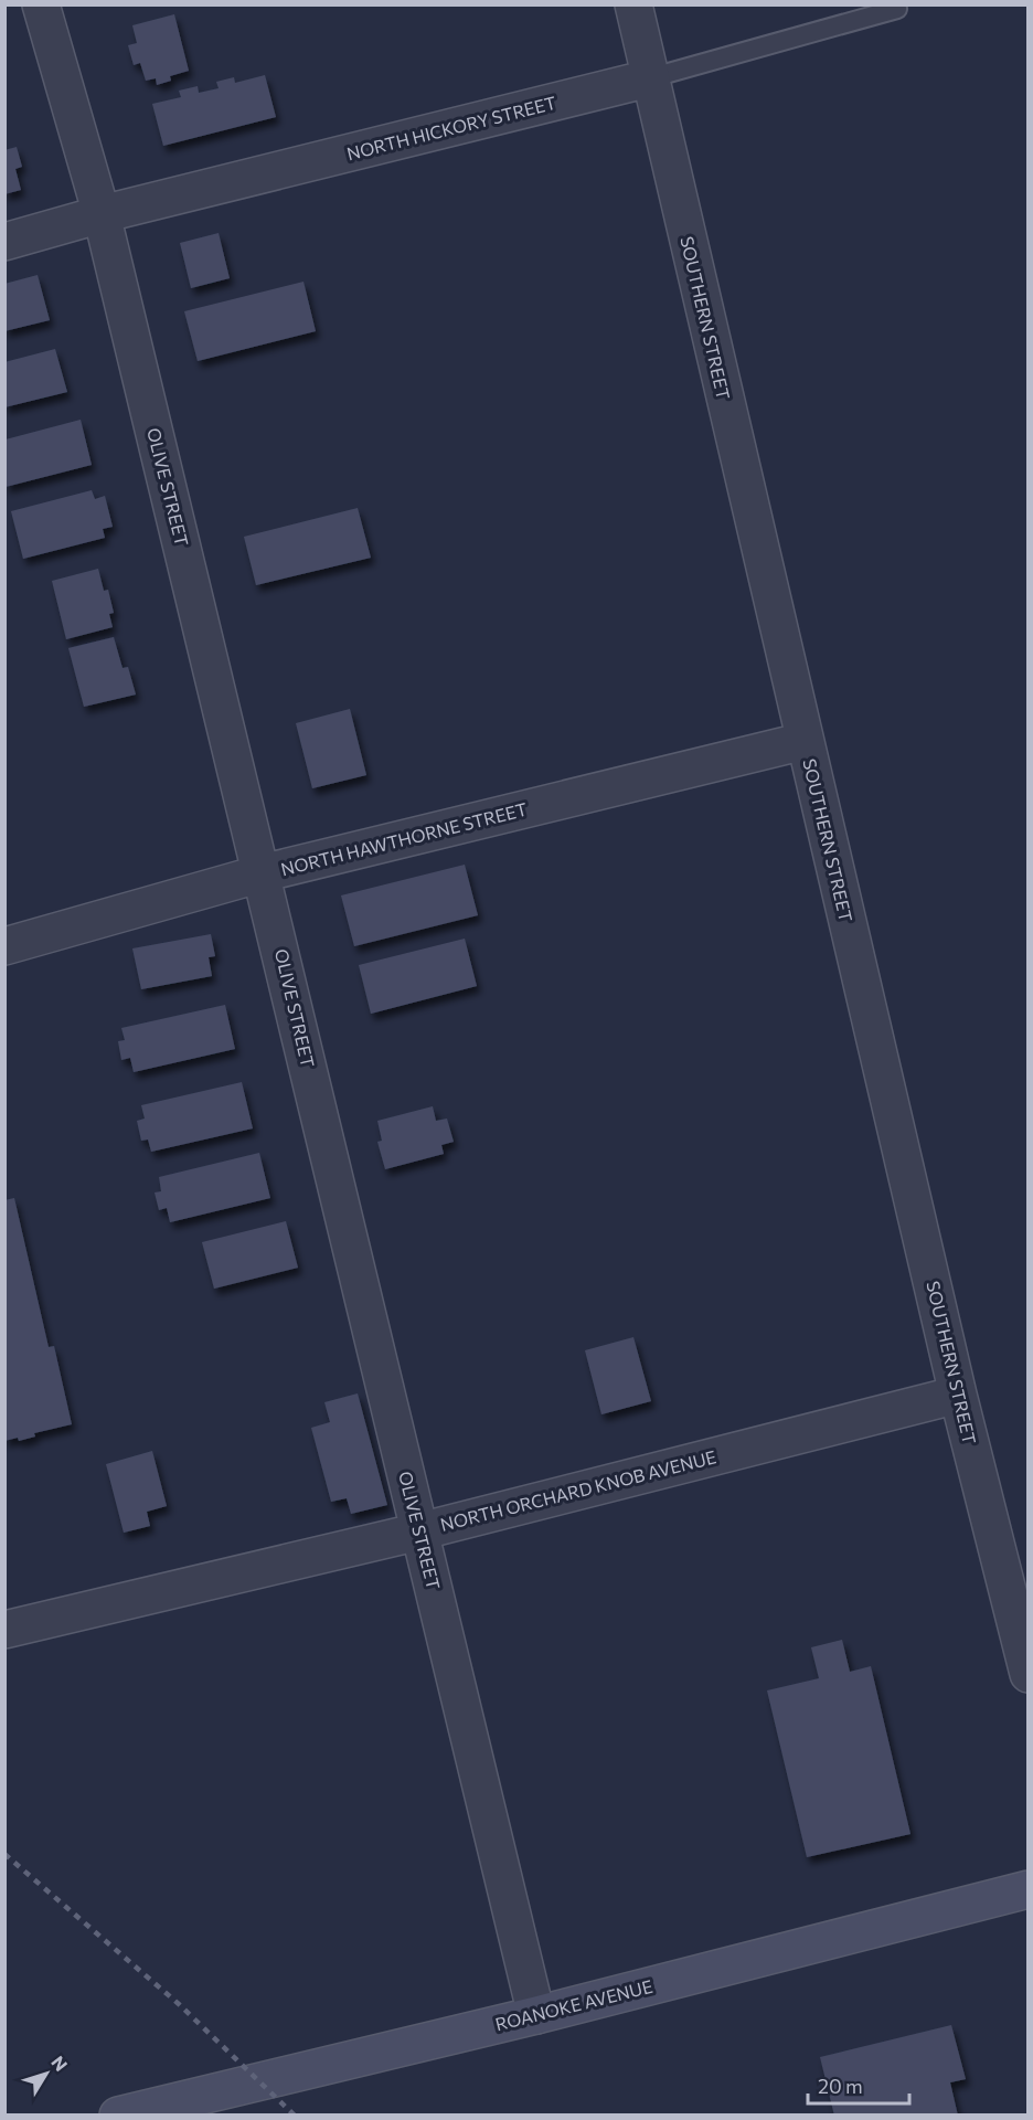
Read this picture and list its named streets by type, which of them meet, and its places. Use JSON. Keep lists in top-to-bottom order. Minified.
{"streets":{"street":["NORTH HICKORY STREET","SOUTHERN STREET","OLIVE STREET","NORTH HAWTHORNE STREET","NORTH ORCHARD KNOB AVENUE","ROANOKE AVENUE"]},"crossings":[["NORTH HICKORY STREET","SOUTHERN STREET"],["NORTH HICKORY STREET","OLIVE STREET"],["SOUTHERN STREET","NORTH HAWTHORNE STREET"],["SOUTHERN STREET","NORTH ORCHARD KNOB AVENUE"],["OLIVE STREET","NORTH HAWTHORNE STREET"],["OLIVE STREET","NORTH ORCHARD KNOB AVENUE"],["OLIVE STREET","ROANOKE AVENUE"]],"scale_bar":"20 m","north":"top right"}
